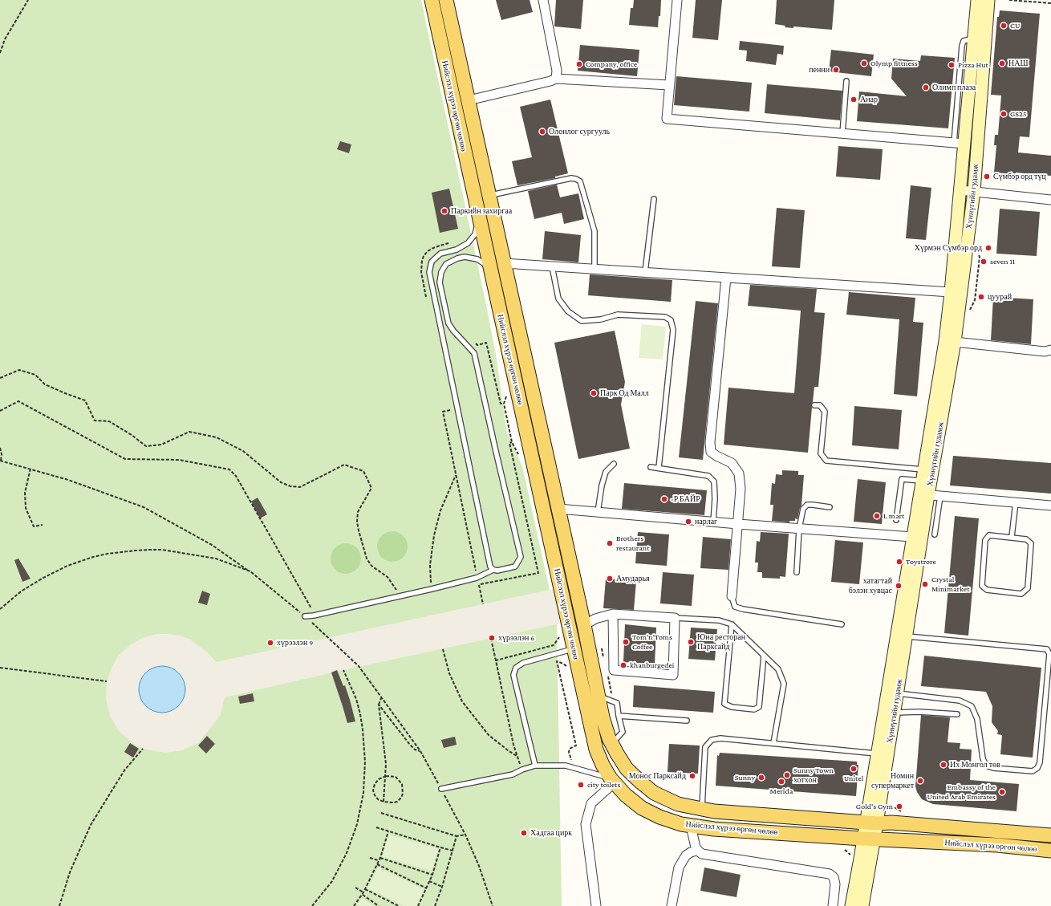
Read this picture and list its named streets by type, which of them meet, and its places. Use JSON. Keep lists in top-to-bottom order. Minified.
{"streets":{"main road":["Нийслэл хүрээ өргөн чөлөө","Хүннүгийн гудамж"]},"crossings":[["Нийслэл хүрээ өргөн чөлөө","Хүннүгийн гудамж"]],"places":["CU","Olymp fittness","НАШ","Company, office","Pizza Hut","пенни","Олимп плаза","Анар","GS25","Олонлог сургууль","Сүмбэр орд түц","Паркийн захиргаа","Хүрмэн Сүмбэр орд","seven 11","цуурай","Парк Од Малл","-Р БАЙР","L mart","нарлаг","Brothers restaurant","Toystrore","Амударья","Crystal Minimarket","хатагтай бэлэн хувцас","хүрээлэн 6","Tom'n'Toms Coffee","Юна ресторан Парксайд","хүрээлэн 9","khanburgedei","Их Монгол төв","Unitel","Sunny Town хотхон","Монос Парксайд","Sunny","Номин супермаркет","Merida","city toilets","Embassy of the United Arab Emirates","Gold's Gym","Хадгаа цирк"]}
